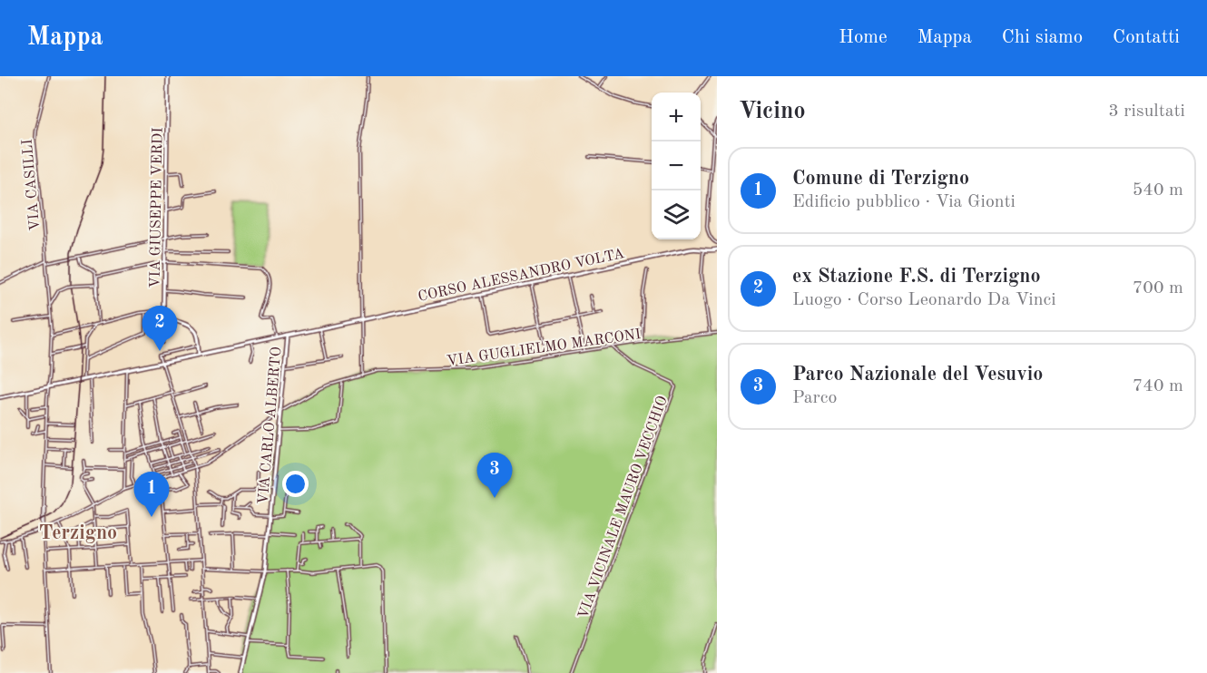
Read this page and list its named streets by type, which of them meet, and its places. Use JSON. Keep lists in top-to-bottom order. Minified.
{"streets":{"main road":["VIA GIUSEPPE VERDI","CORSO ALESSANDRO VOLTA","VIA CARLO ALBERTO"],"street":["VIA CASILLI","VIA GUGLIELMO MARCONI","VIA VICINALE MAURO VECCHIO"]},"crossings":[["VIA CASILLI","CORSO ALESSANDRO VOLTA"],["VIA CASILLI","VIA GUGLIELMO MARCONI"],["CORSO ALESSANDRO VOLTA","VIA CARLO ALBERTO"],["VIA GUGLIELMO MARCONI","VIA CARLO ALBERTO"],["VIA GUGLIELMO MARCONI","VIA VICINALE MAURO VECCHIO"]],"districts":["Terzigno"],"page":{"header":"Mappa","nav":["Home","Mappa","Chi siamo","Contatti"],"heading":["Vicino","3 risultati"],"map_buttons":["+","−"],"list":[{"mark":"1","name":"Comune di Terzigno","note":"Edificio pubblico · Via Gionti","value":"540 m"},{"mark":"2","name":"ex Stazione F.S. di Terzigno","note":"Luogo · Corso Leonardo Da Vinci","value":"700 m"},{"mark":"3","name":"Parco Nazionale del Vesuvio","note":"Parco","value":"740 m"}],"pins":["2","3","1"]}}
